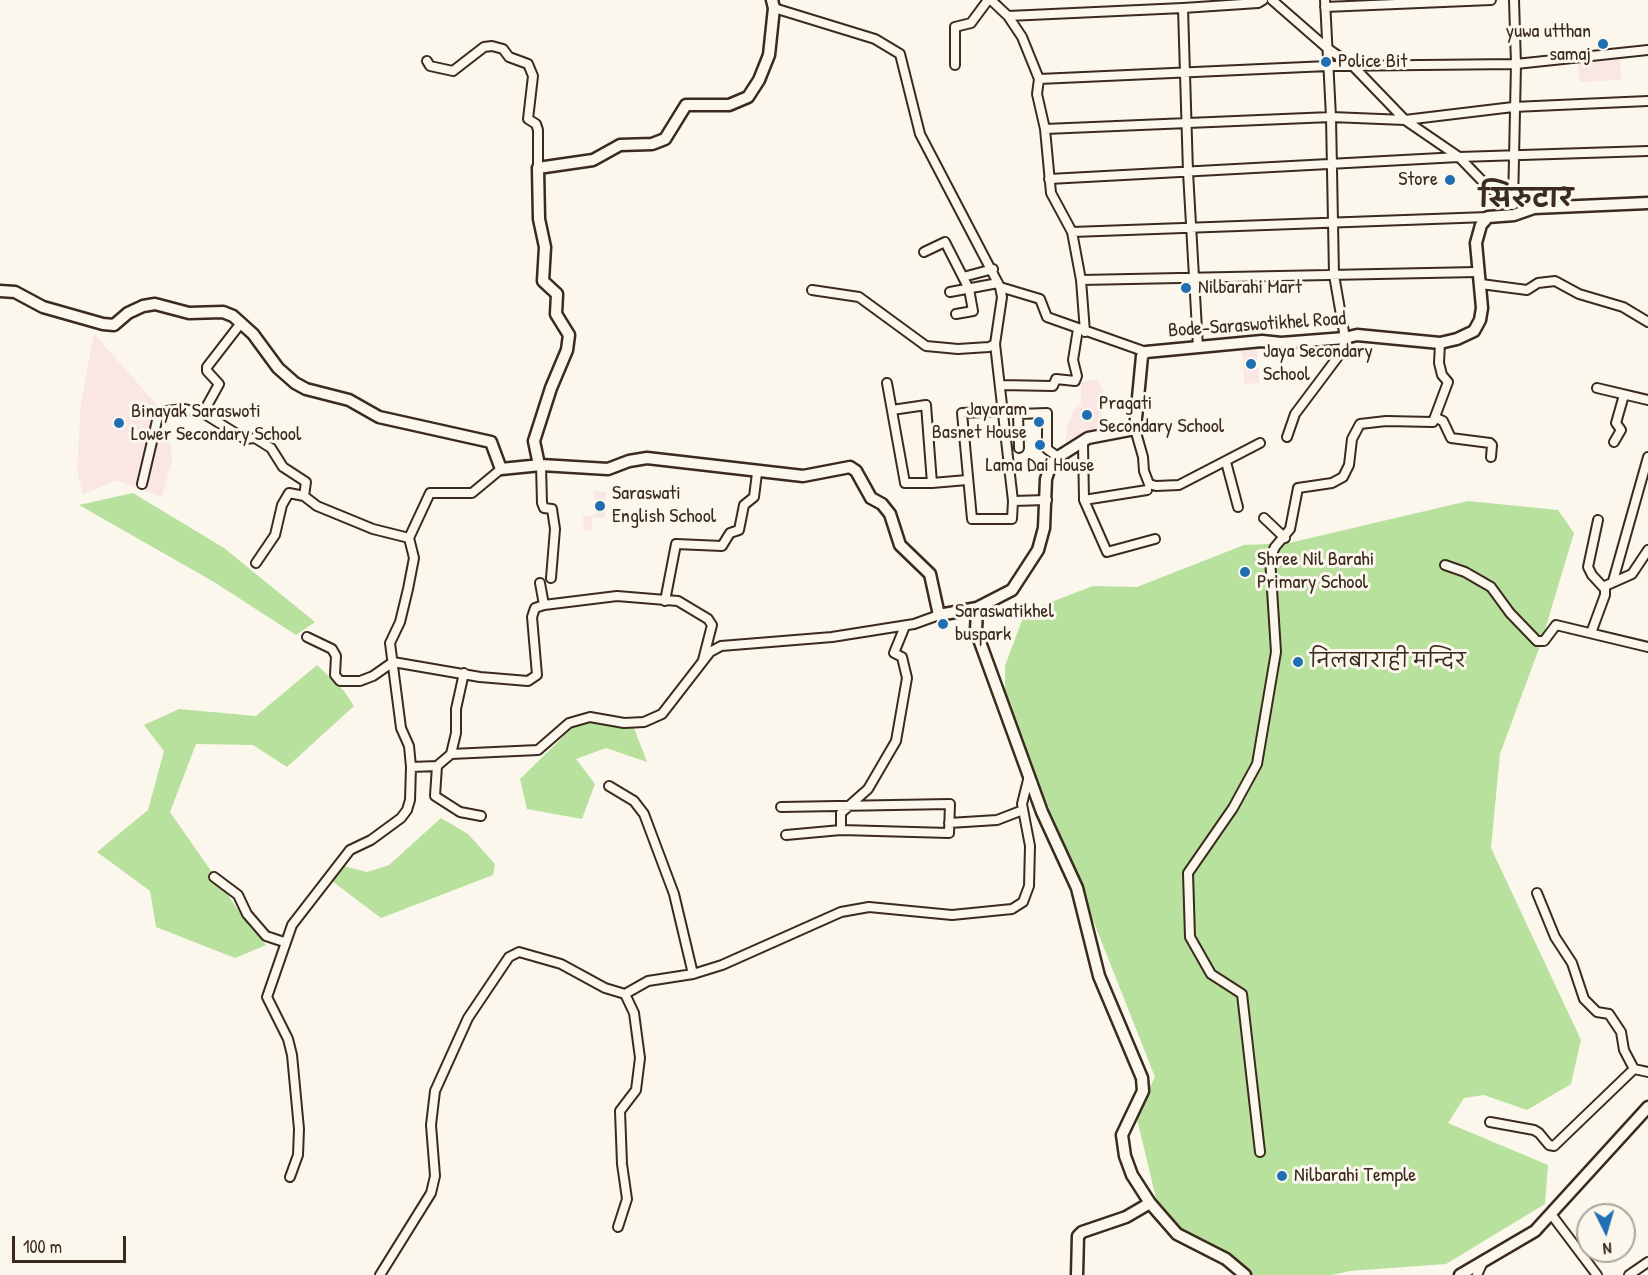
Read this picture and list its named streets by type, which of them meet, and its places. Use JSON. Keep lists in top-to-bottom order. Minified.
{"streets":{"street":["Bode-Saraswotikhel Road"]},"districts":["सिरुटार"],"places":["yuwa utthan samaj","Police Bit","Store","Nilbarahi Mart","Jaya Secondary School","Pragati Secondary School","Jayaram Basnet House","Binayak Saraswoti Lower Secondary School","Lama Dai House","Saraswati English School","Shree Nil Barahi Primary School","Saraswatikhel buspark","निलबाराही मन्दिर","Nilbarahi Temple"],"scale_bar":"100 m","north":"bottom"}
